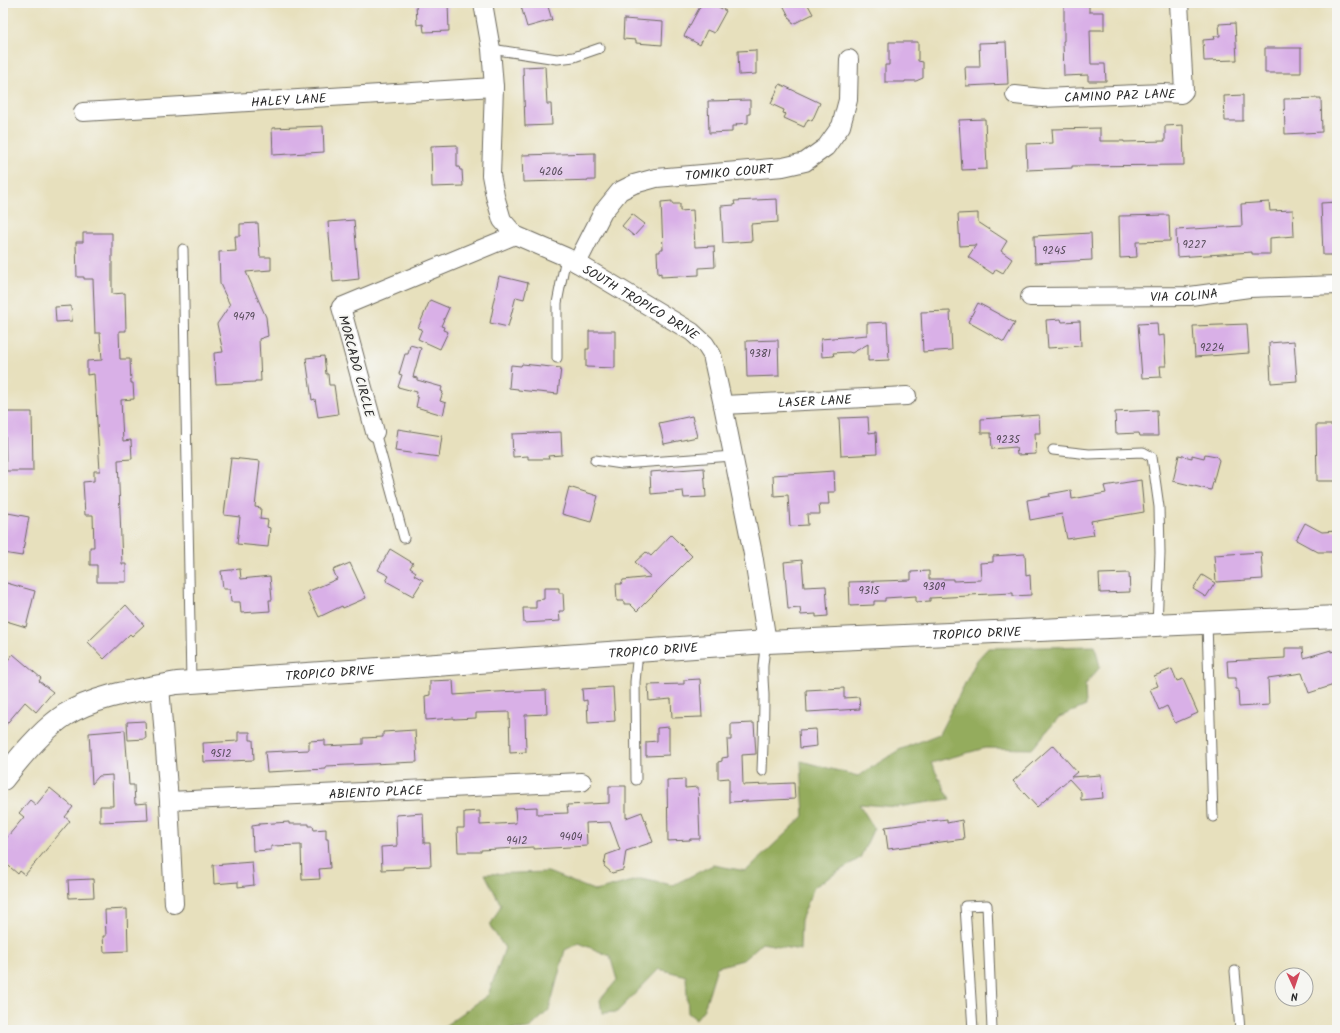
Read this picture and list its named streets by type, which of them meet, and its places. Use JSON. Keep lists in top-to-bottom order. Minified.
{"streets":{"street":["CAMINO PAZ LANE","HALEY LANE","TOMIKO COURT","VIA COLINA","SOUTH TROPICO DRIVE","MORCADO CIRCLE","LASER LANE","TROPICO DRIVE","ABIENTO PLACE"]},"crossings":[["HALEY LANE","SOUTH TROPICO DRIVE"],["TOMIKO COURT","SOUTH TROPICO DRIVE"],["SOUTH TROPICO DRIVE","MORCADO CIRCLE"],["SOUTH TROPICO DRIVE","LASER LANE"],["SOUTH TROPICO DRIVE","TROPICO DRIVE"]],"house_numbers":["4206","9227","9245","9479","9224","9381","9235","9309","9315","9512","9404","9412"],"north":"bottom"}
